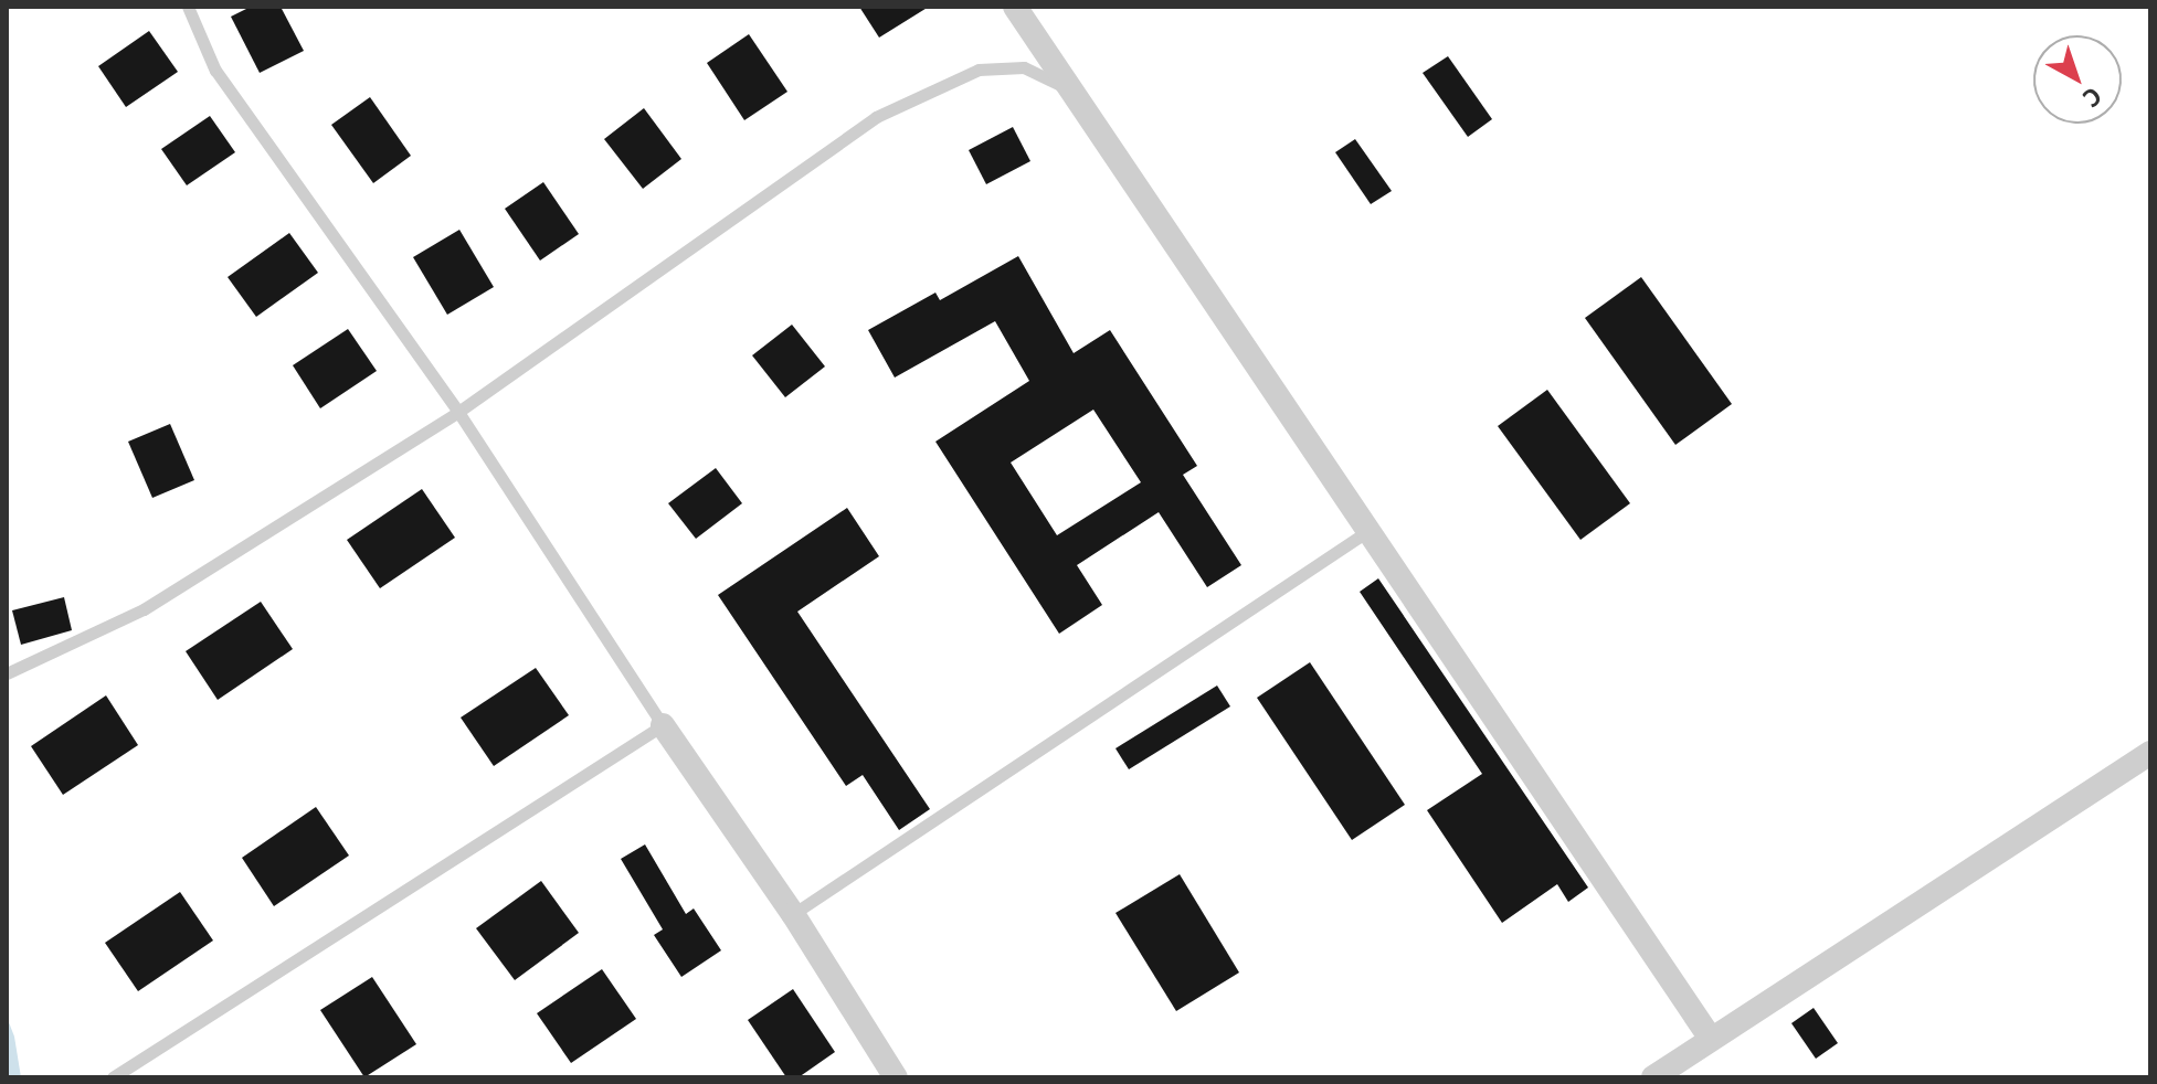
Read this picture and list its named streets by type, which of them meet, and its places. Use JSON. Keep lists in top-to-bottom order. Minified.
{"north":"bottom right"}
